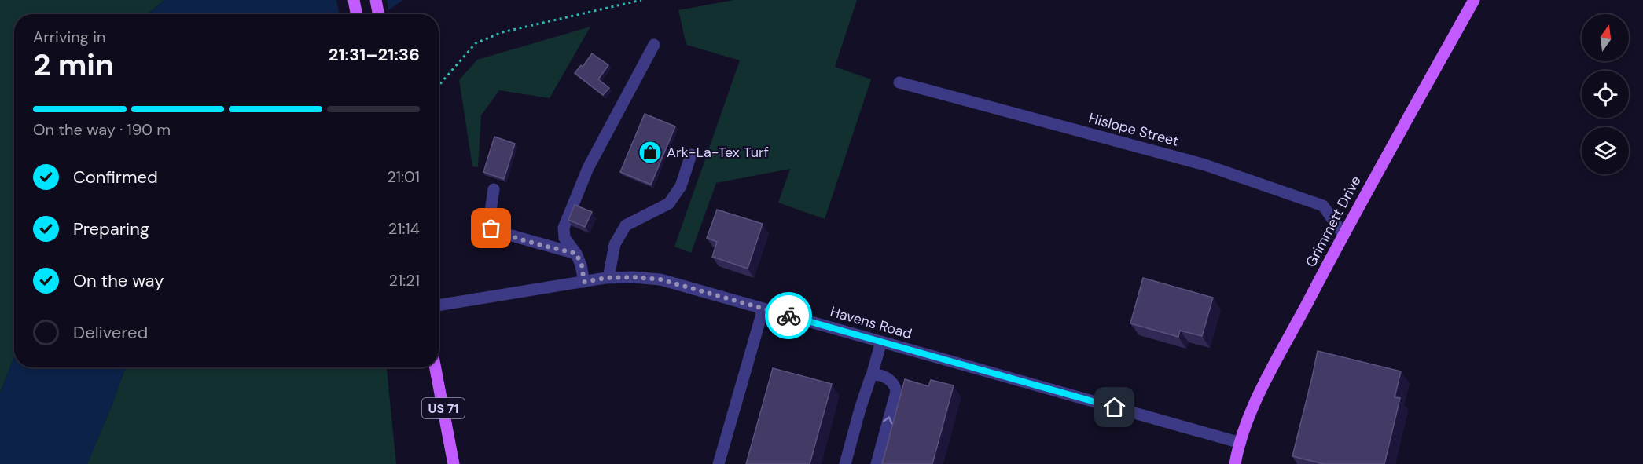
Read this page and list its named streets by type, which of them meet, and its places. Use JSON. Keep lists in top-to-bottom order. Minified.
{"streets":{"main road":["Grimmett Drive","US 71"],"street":["Hislope Street","Havens Road"]},"crossings":[["Hislope Street","Grimmett Drive"],["Grimmett Drive","Havens Road"]],"places":{"shop":["Ark-La-Tex Turf"]},"north":"top","page":{"heading":["2 min","Arriving in","21:31–21:36"],"bar":"On the way · 190 m","list":[["Confirmed","21:01"],["Preparing","21:14"],["On the way","21:21"],"Delivered"]}}
